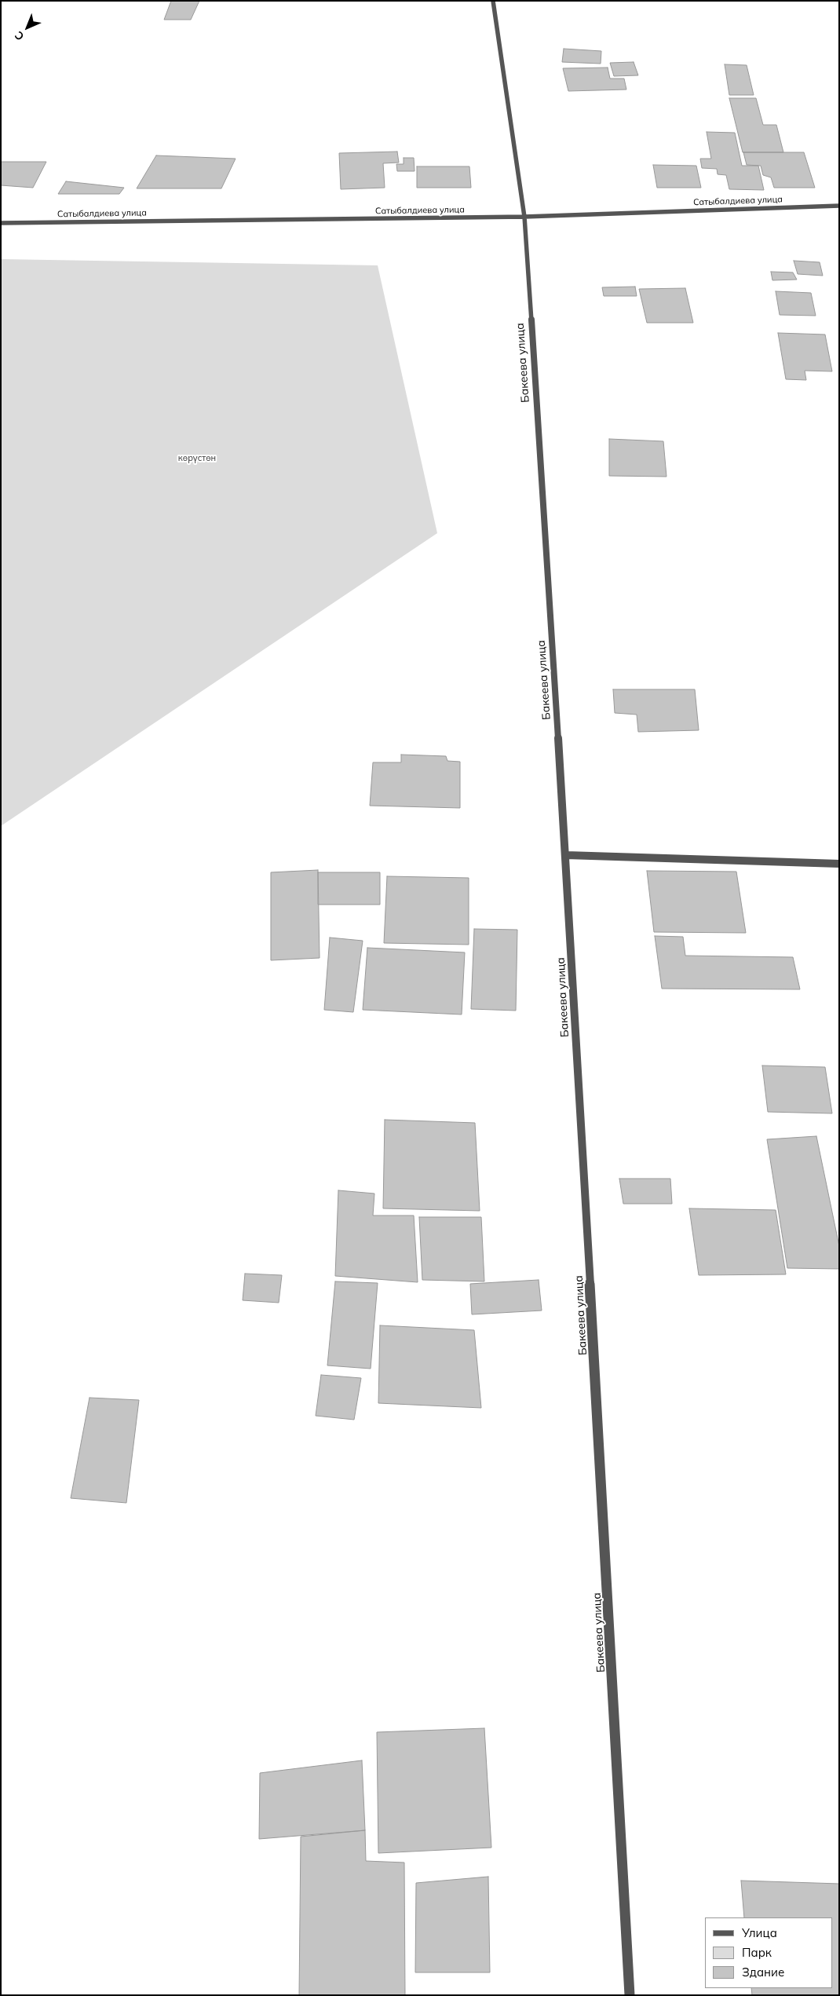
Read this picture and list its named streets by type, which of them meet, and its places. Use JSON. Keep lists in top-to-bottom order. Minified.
{"streets":{"street":["Сатыбалдиева улица","Бакеева улица"]},"crossings":[["Сатыбалдиева улица","Бакеева улица"]],"parks":["көрүстөн"],"legend":["Улица","Парк","Здание"],"north":"bottom left"}
